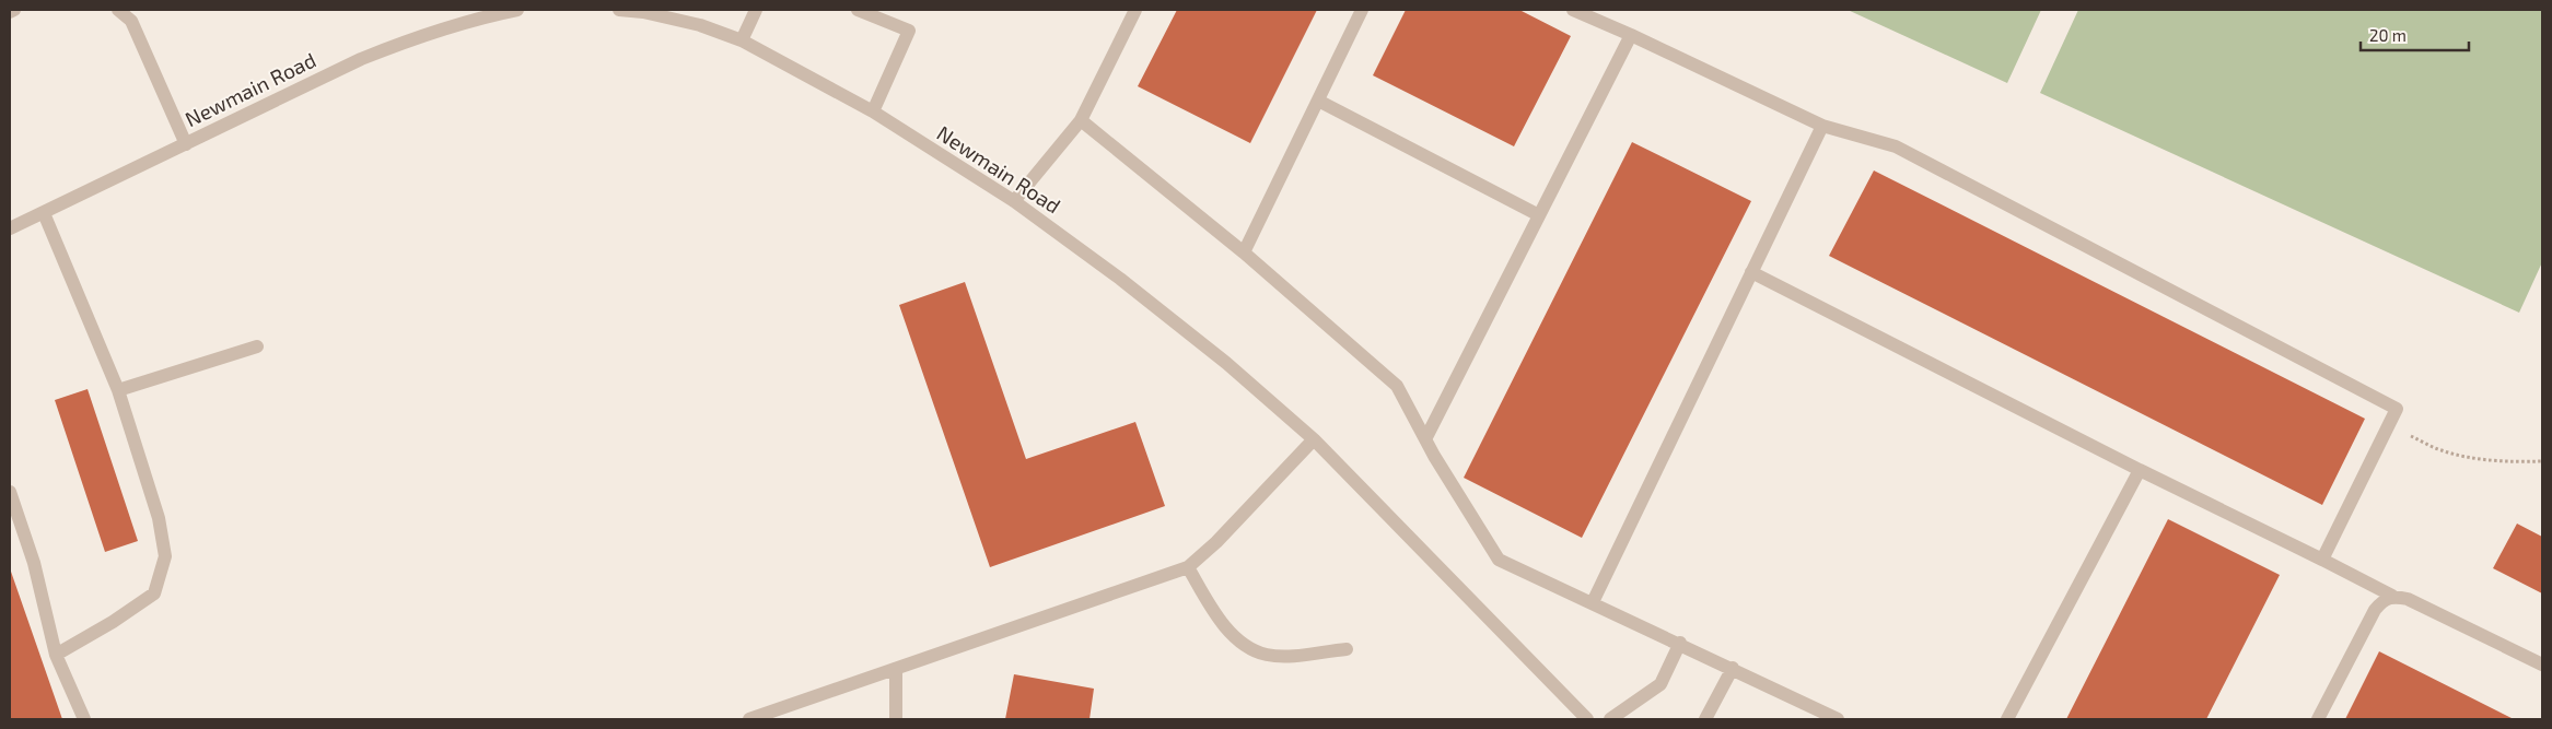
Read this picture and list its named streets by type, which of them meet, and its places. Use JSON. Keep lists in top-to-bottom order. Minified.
{"streets":{"lane":["Newmain Road"]},"scale_bar":"20 m"}
